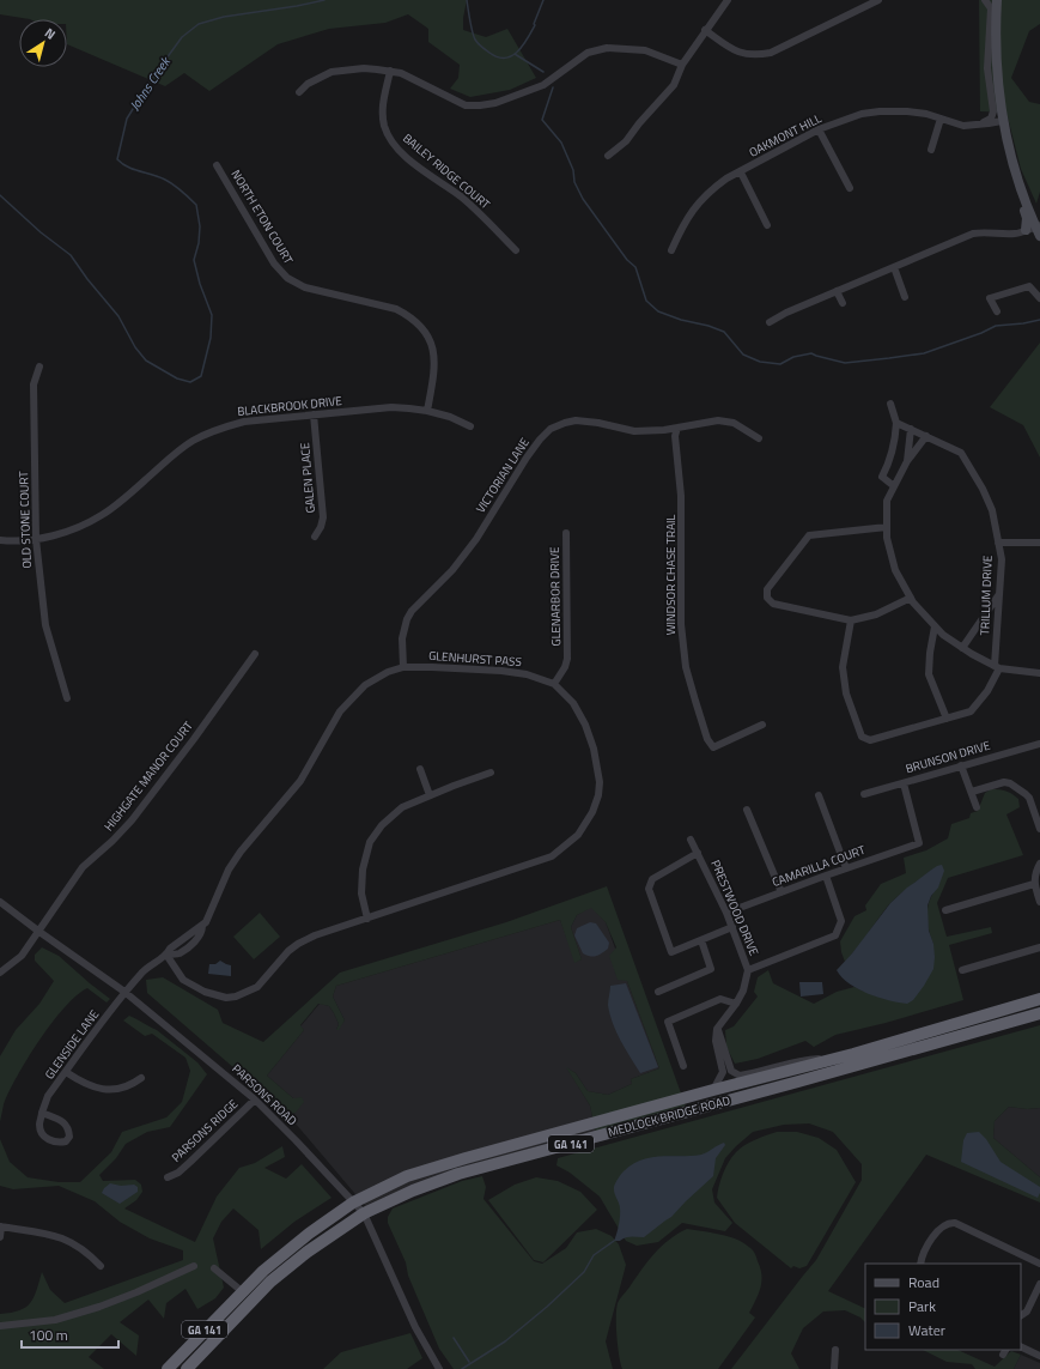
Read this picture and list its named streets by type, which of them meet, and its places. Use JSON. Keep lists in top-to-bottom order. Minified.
{"streets":{"highway":["MEDLOCK BRIDGE ROAD","GA 141"],"street":["OAKMONT HILL","BAILEY RIDGE COURT","NORTH ETON COURT","BLACKBROOK DRIVE","VICTORIAN LANE","GALEN PLACE","OLD STONE COURT","WINDSOR CHASE TRAIL","TRILLUM DRIVE","GLENARBOR DRIVE","GLENHURST PASS","BRUNSON DRIVE","HIGHGATE MANOR COURT","CAMARILLA COURT","PRESTWOOD DRIVE","GLENSIDE LANE","PARSONS ROAD","PARSONS RIDGE"]},"crossings":[["NORTH ETON COURT","BLACKBROOK DRIVE"],["BLACKBROOK DRIVE","GALEN PLACE"],["BLACKBROOK DRIVE","OLD STONE COURT"],["VICTORIAN LANE","WINDSOR CHASE TRAIL"],["VICTORIAN LANE","GLENHURST PASS"],["GLENARBOR DRIVE","GLENHURST PASS"],["GLENHURST PASS","GLENSIDE LANE"],["GLENHURST PASS","PARSONS ROAD"],["BRUNSON DRIVE","CAMARILLA COURT"],["HIGHGATE MANOR COURT","PARSONS ROAD"],["CAMARILLA COURT","PRESTWOOD DRIVE"],["PRESTWOOD DRIVE","MEDLOCK BRIDGE ROAD"],["GLENSIDE LANE","PARSONS ROAD"],["PARSONS ROAD","MEDLOCK BRIDGE ROAD"],["PARSONS ROAD","PARSONS RIDGE"]],"water":["Johns Creek"],"legend":["Road","Park","Water"],"scale_bar":"100 m","north":"top right"}
